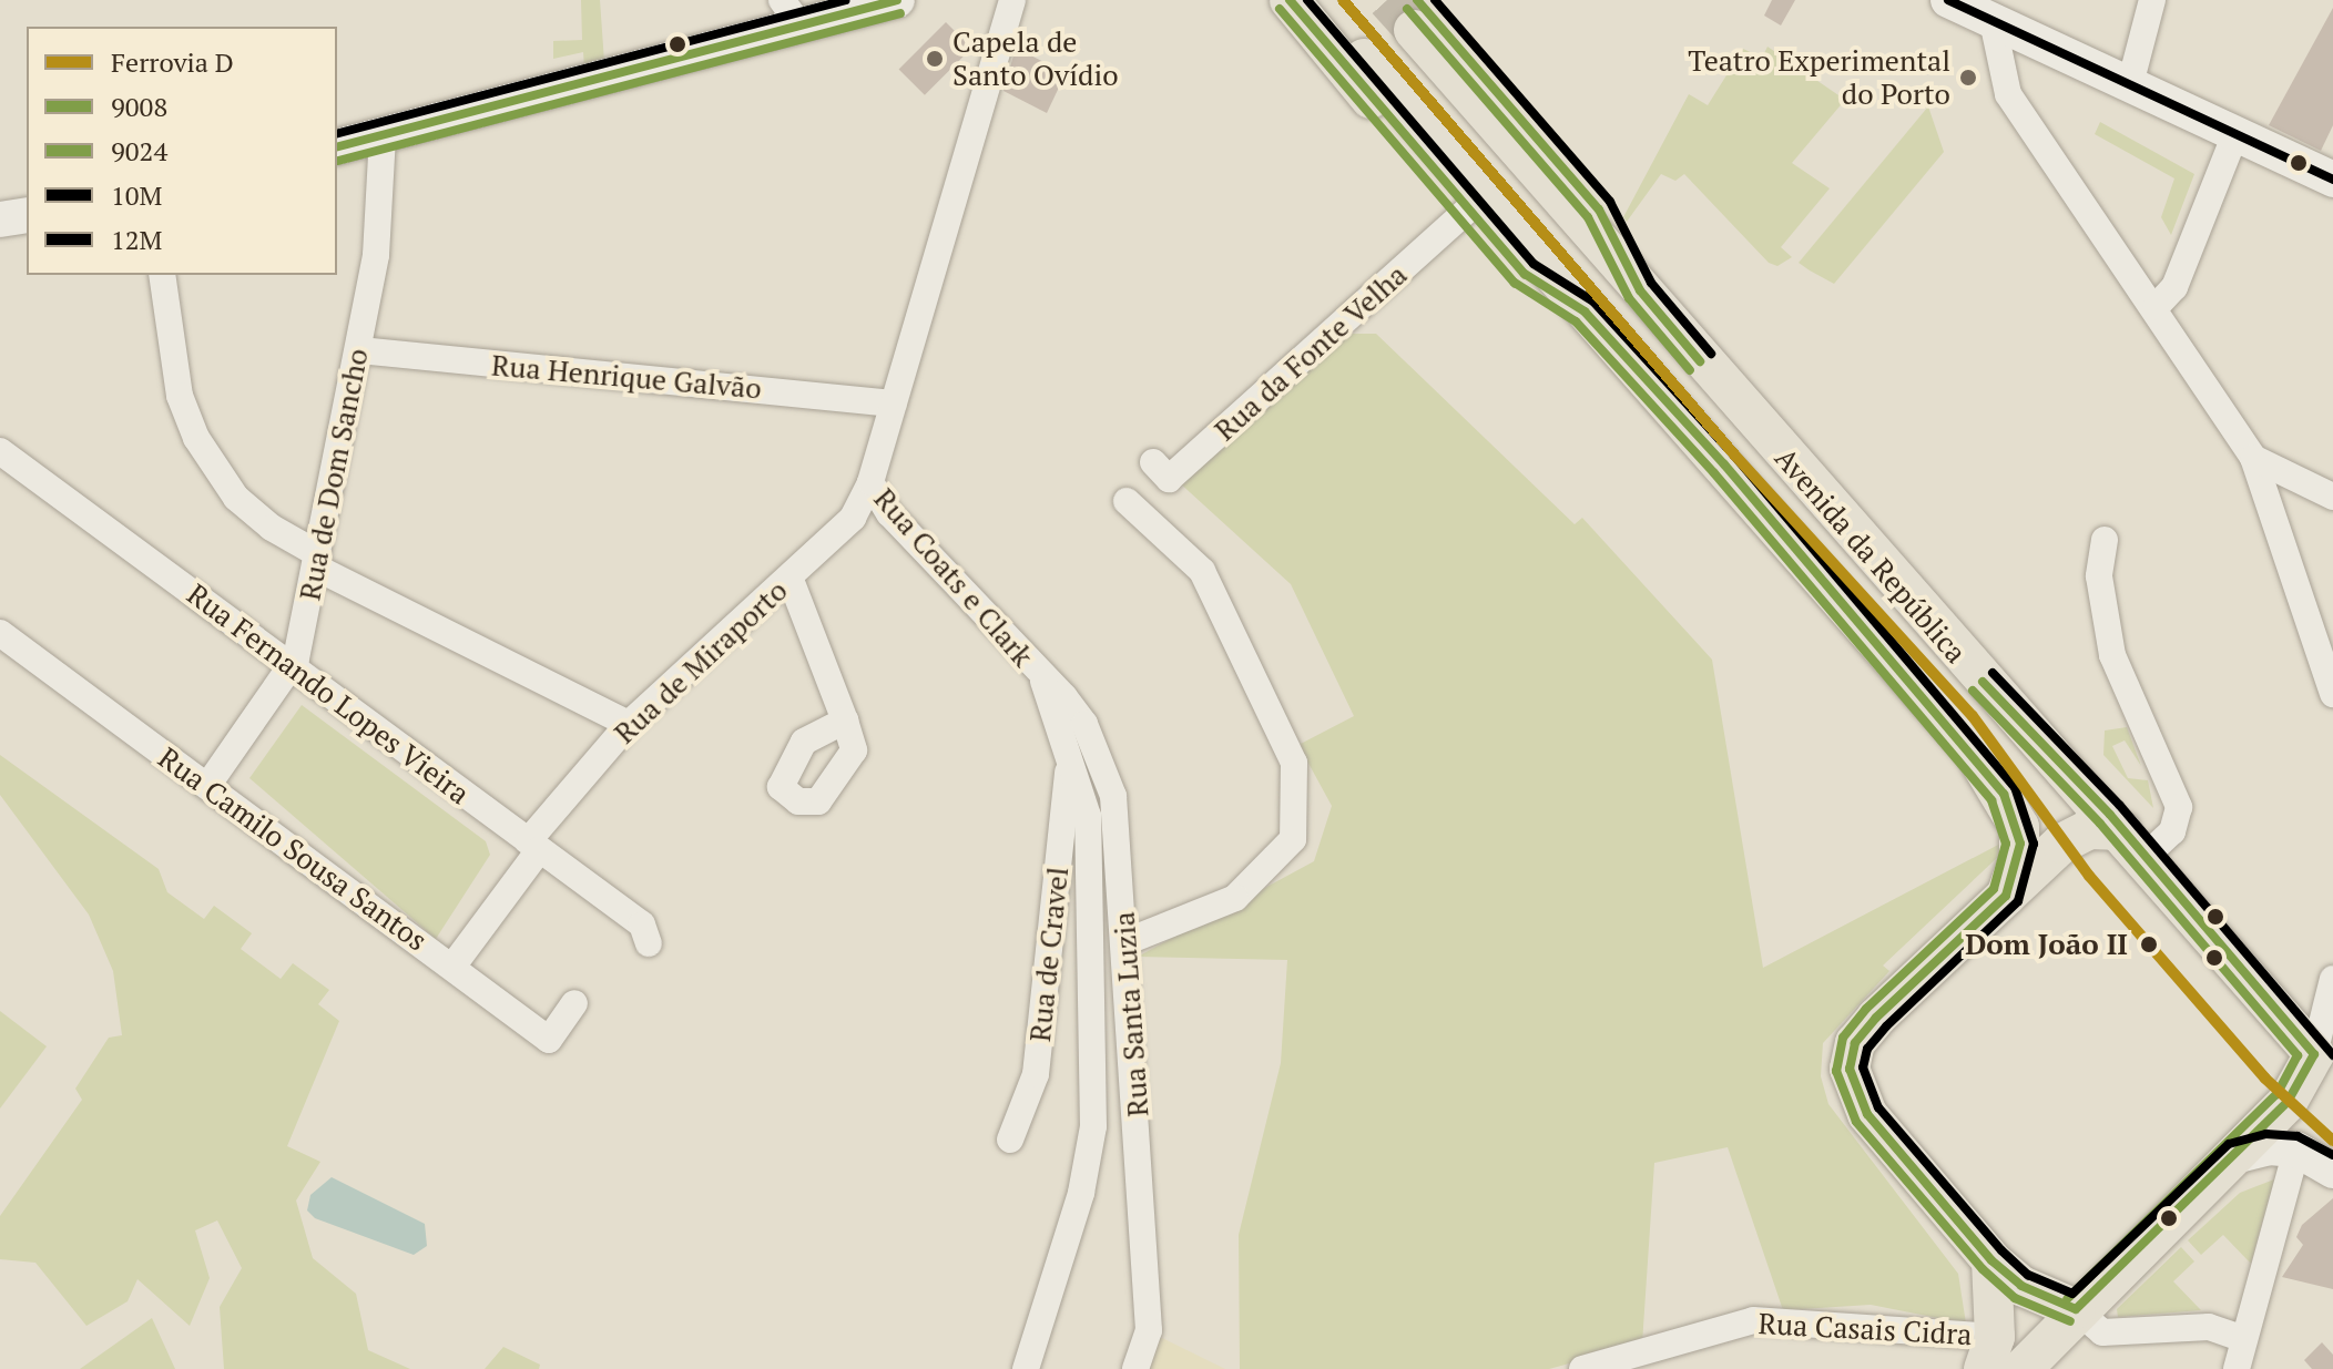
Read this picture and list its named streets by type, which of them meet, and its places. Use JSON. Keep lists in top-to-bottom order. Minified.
{"streets":{"main road":["Avenida da República"],"street":["Rua da Fonte Velha","Rua Henrique Galvão","Rua de Dom Sancho","Rua Coats e Clark","Rua de Miraporto","Rua Fernando Lopes Vieira","Rua Camilo Sousa Santos","Rua de Cravel","Rua Santa Luzia","Rua Casais Cidra"]},"crossings":[["Rua Henrique Galvão","Rua de Dom Sancho"],["Rua Henrique Galvão","Rua Coats e Clark"],["Rua de Dom Sancho","Rua Fernando Lopes Vieira"],["Rua de Dom Sancho","Rua Camilo Sousa Santos"],["Rua Coats e Clark","Rua de Miraporto"],["Rua Coats e Clark","Rua de Cravel"],["Rua Coats e Clark","Rua Santa Luzia"],["Rua de Miraporto","Rua Fernando Lopes Vieira"],["Rua de Miraporto","Rua Camilo Sousa Santos"]],"places":["Capela de Santo Ovídio","Teatro Experimental do Porto","Dom João II"],"lines":["rail line D","transit line 9008","transit line 10M","transit line 12M","transit line 9024"],"legend":["Ferrovia D","9008","9024","10M","12M"]}
